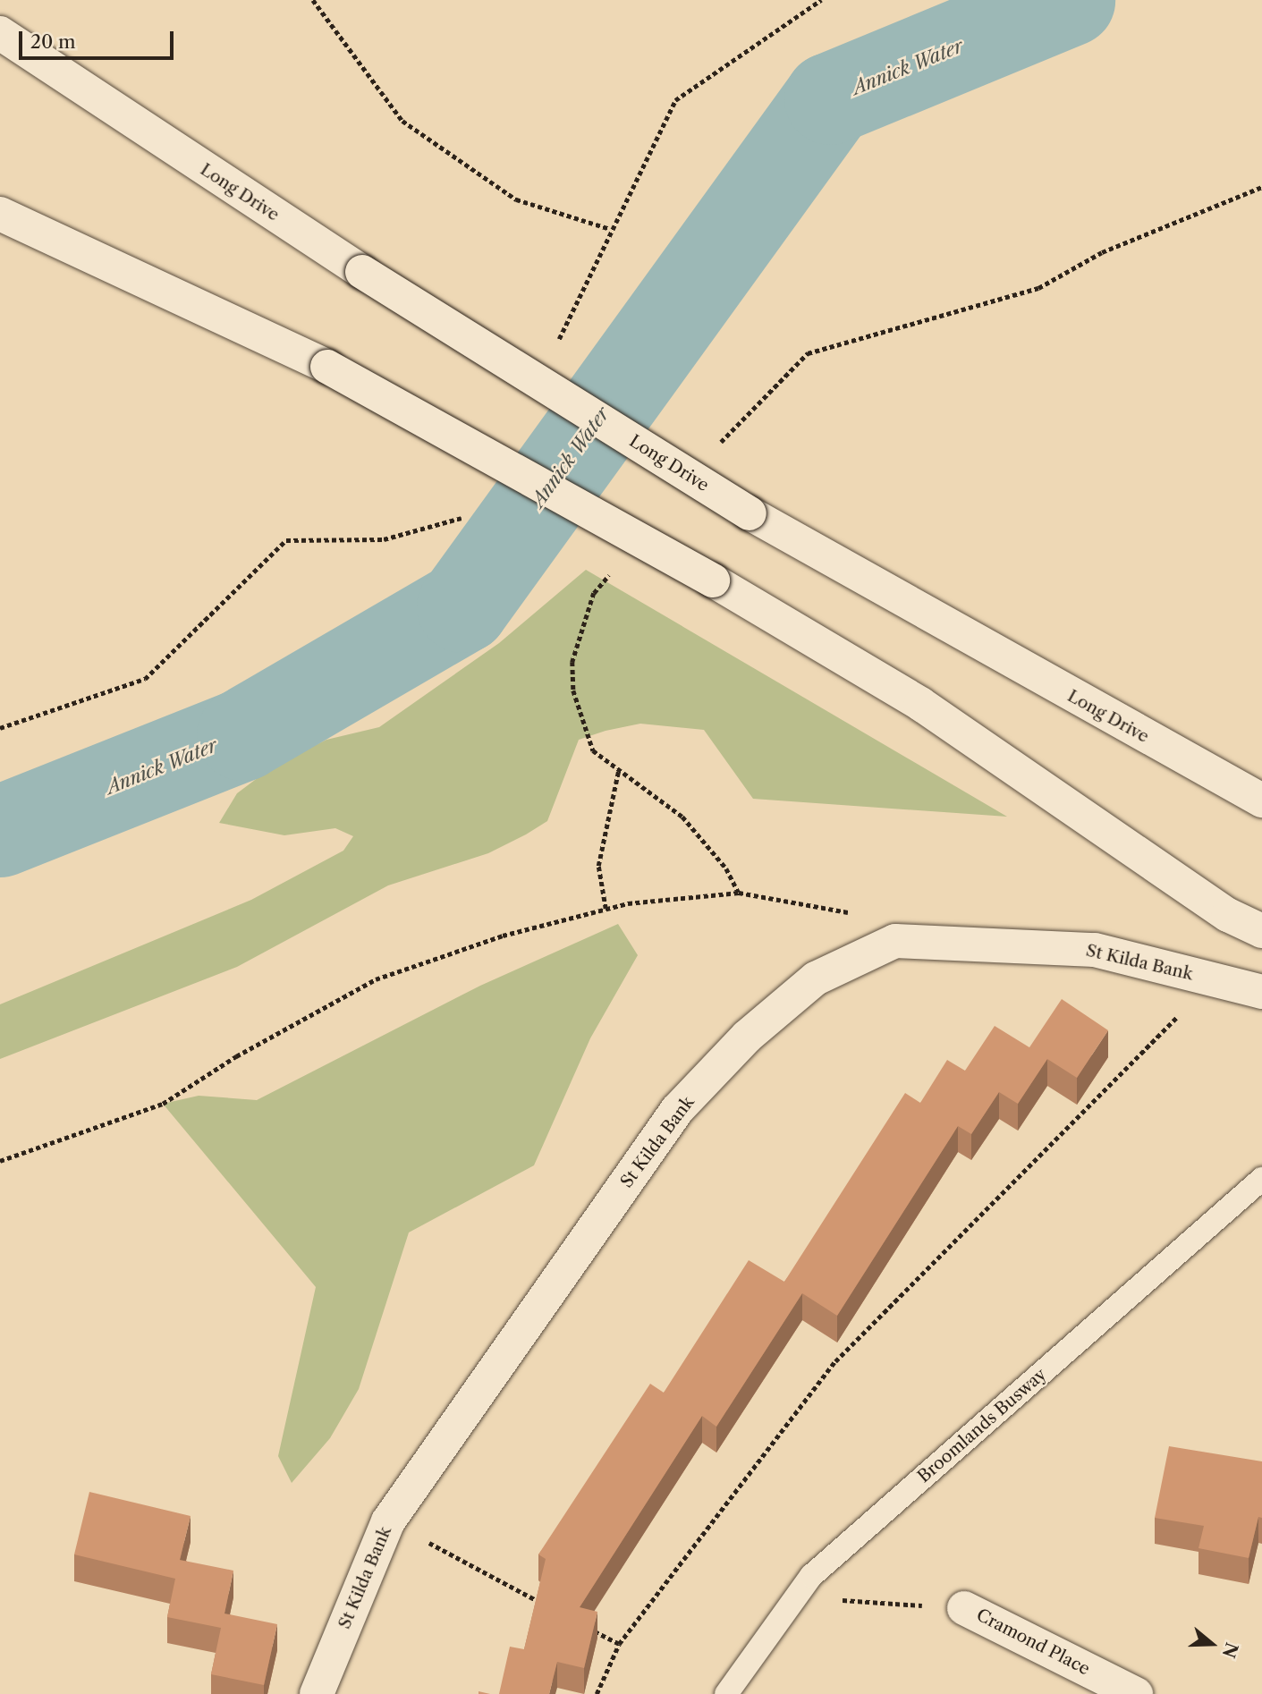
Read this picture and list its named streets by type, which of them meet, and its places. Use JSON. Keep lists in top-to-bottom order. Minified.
{"streets":{"main road":["Long Drive","St Kilda Bank","Cramond Place"],"lane":["Broomlands Busway"]},"water":["Annick Water"],"scale_bar":"20 m","north":"right"}
